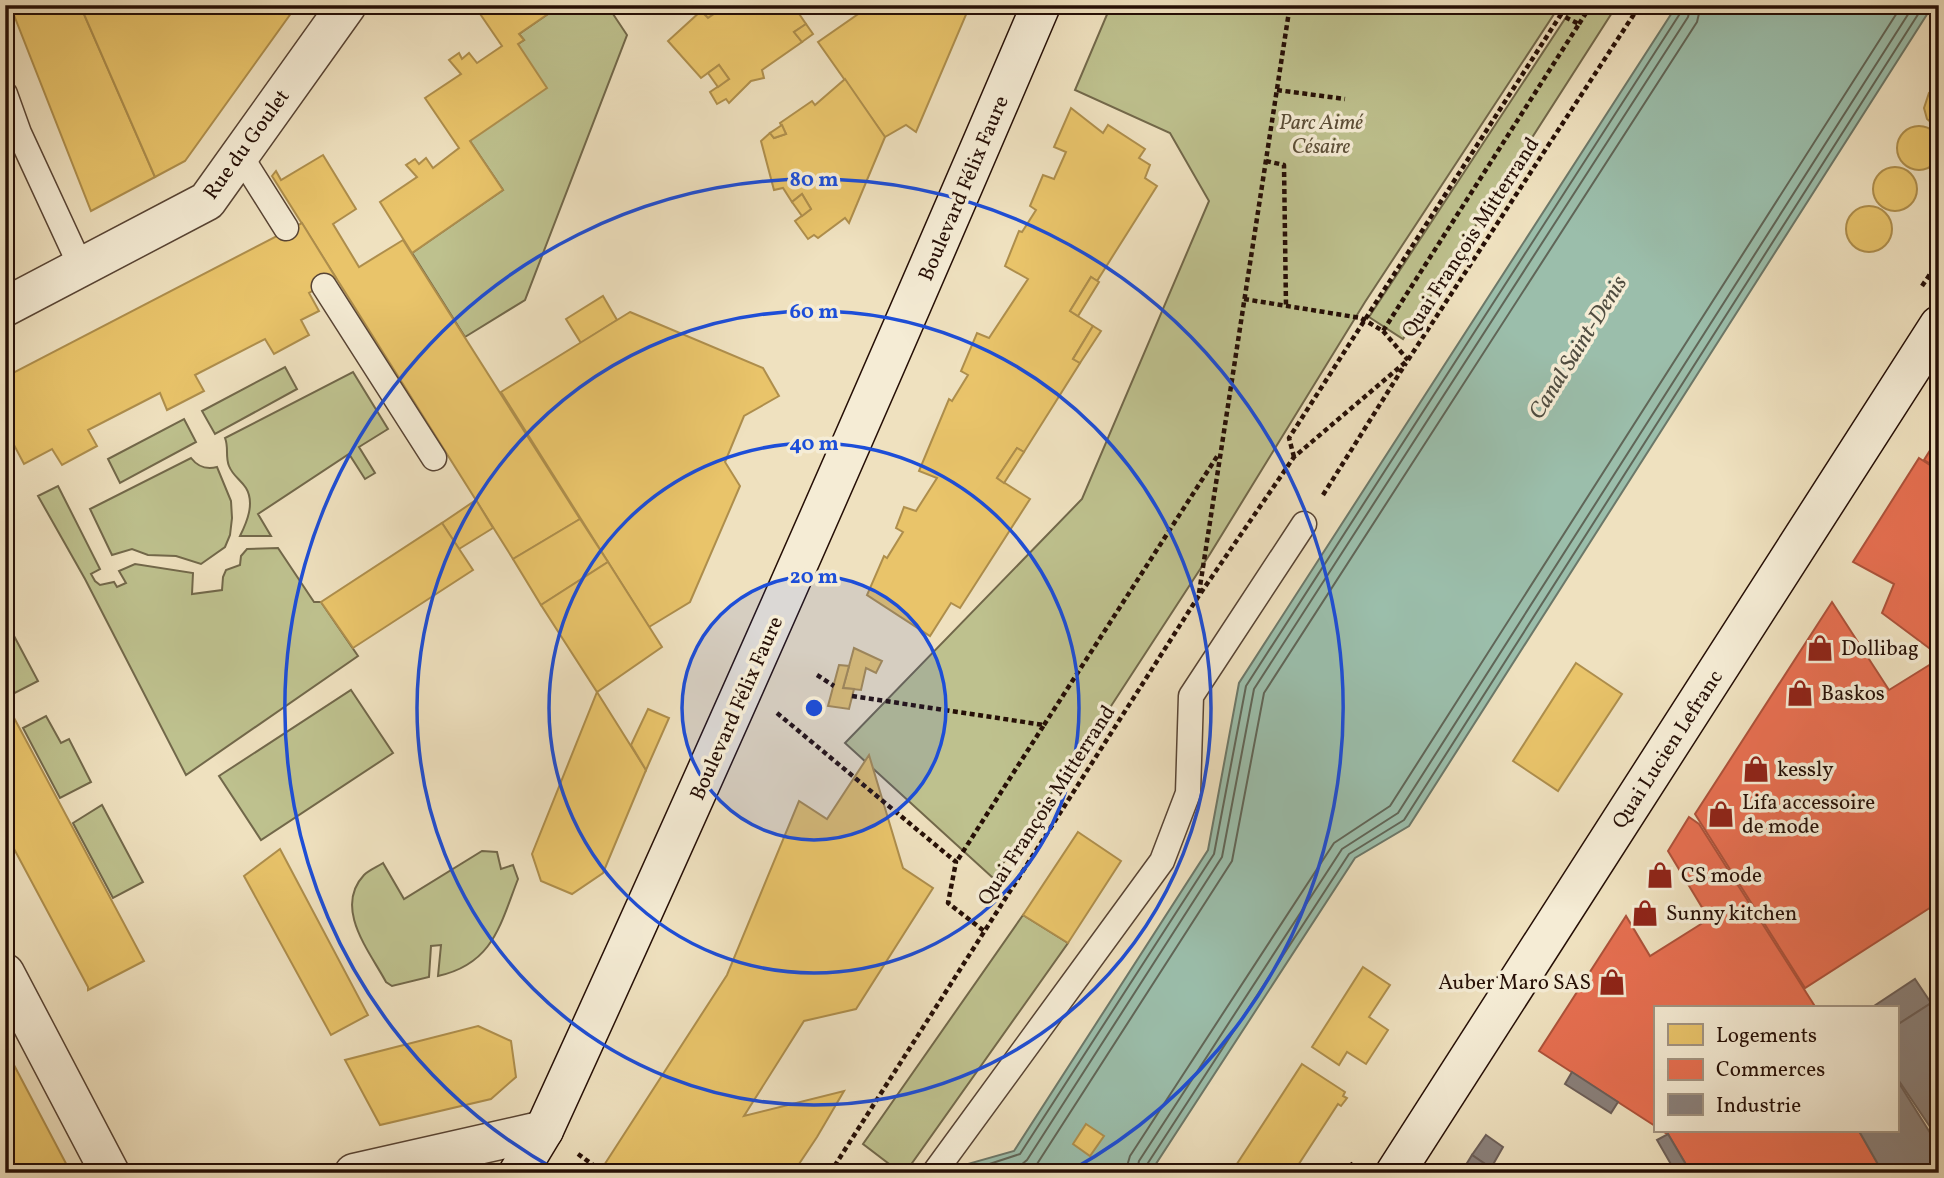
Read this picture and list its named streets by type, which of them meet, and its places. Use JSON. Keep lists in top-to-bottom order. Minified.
{"streets":{"street":["Rue du Goulet","Boulevard Félix Faure","Quai Lucien Lefranc"],"path":["Quai François Mitterrand"]},"water":["Canal Saint-Denis"],"parks":["Parc Aimé Césaire"],"places":{"shop":["Dollibag","Baskos","kessly","Lifa accessoire de mode","CS mode","Sunny kitchen","Auber Maro SAS"]},"legend":["Logements","Commerces","Industrie"],"rings":["80 m","60 m","40 m","20 m"]}
